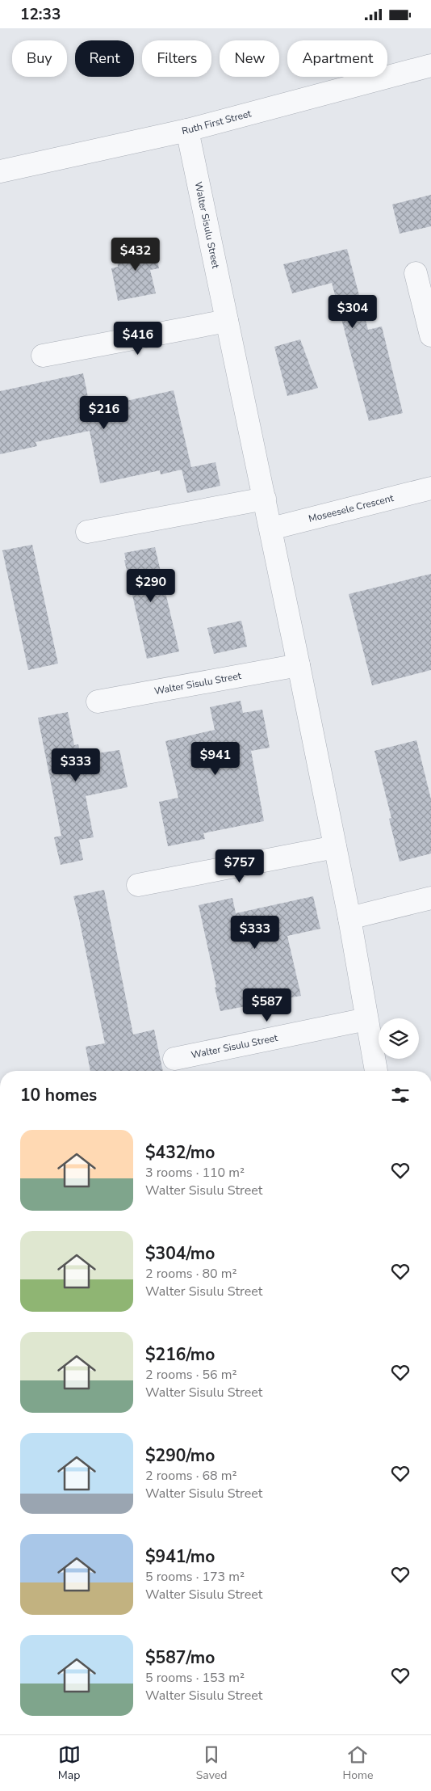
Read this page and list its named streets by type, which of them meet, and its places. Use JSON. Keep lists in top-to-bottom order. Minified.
{"streets":{"street":["Ruth First Street","Walter Sisulu Street","Moseesele Crescent"]},"crossings":[["Ruth First Street","Walter Sisulu Street"],["Walter Sisulu Street","Moseesele Crescent"]],"page":{"status":"12:33","chip":["Buy","Rent","Filters","New","Apartment"],"price":["$432","$304","$416","$216","$290","$941","$333","$757","$333","$587"],"heading":"10 homes","list":[{"name":"$432/mo","note":"3 rooms · 110 m² · Walter Sisulu Street"},{"name":"$304/mo","note":"2 rooms · 80 m² · Walter Sisulu Street"},{"name":"$216/mo","note":"2 rooms · 56 m² · Walter Sisulu Street"},{"name":"$290/mo","note":"2 rooms · 68 m² · Walter Sisulu Street"},{"name":"$941/mo","note":"5 rooms · 173 m² · Walter Sisulu Street"},{"name":"$587/mo","note":"5 rooms · 153 m² · Walter Sisulu Street"}],"tabs":["Map","Saved","Home"]}}
